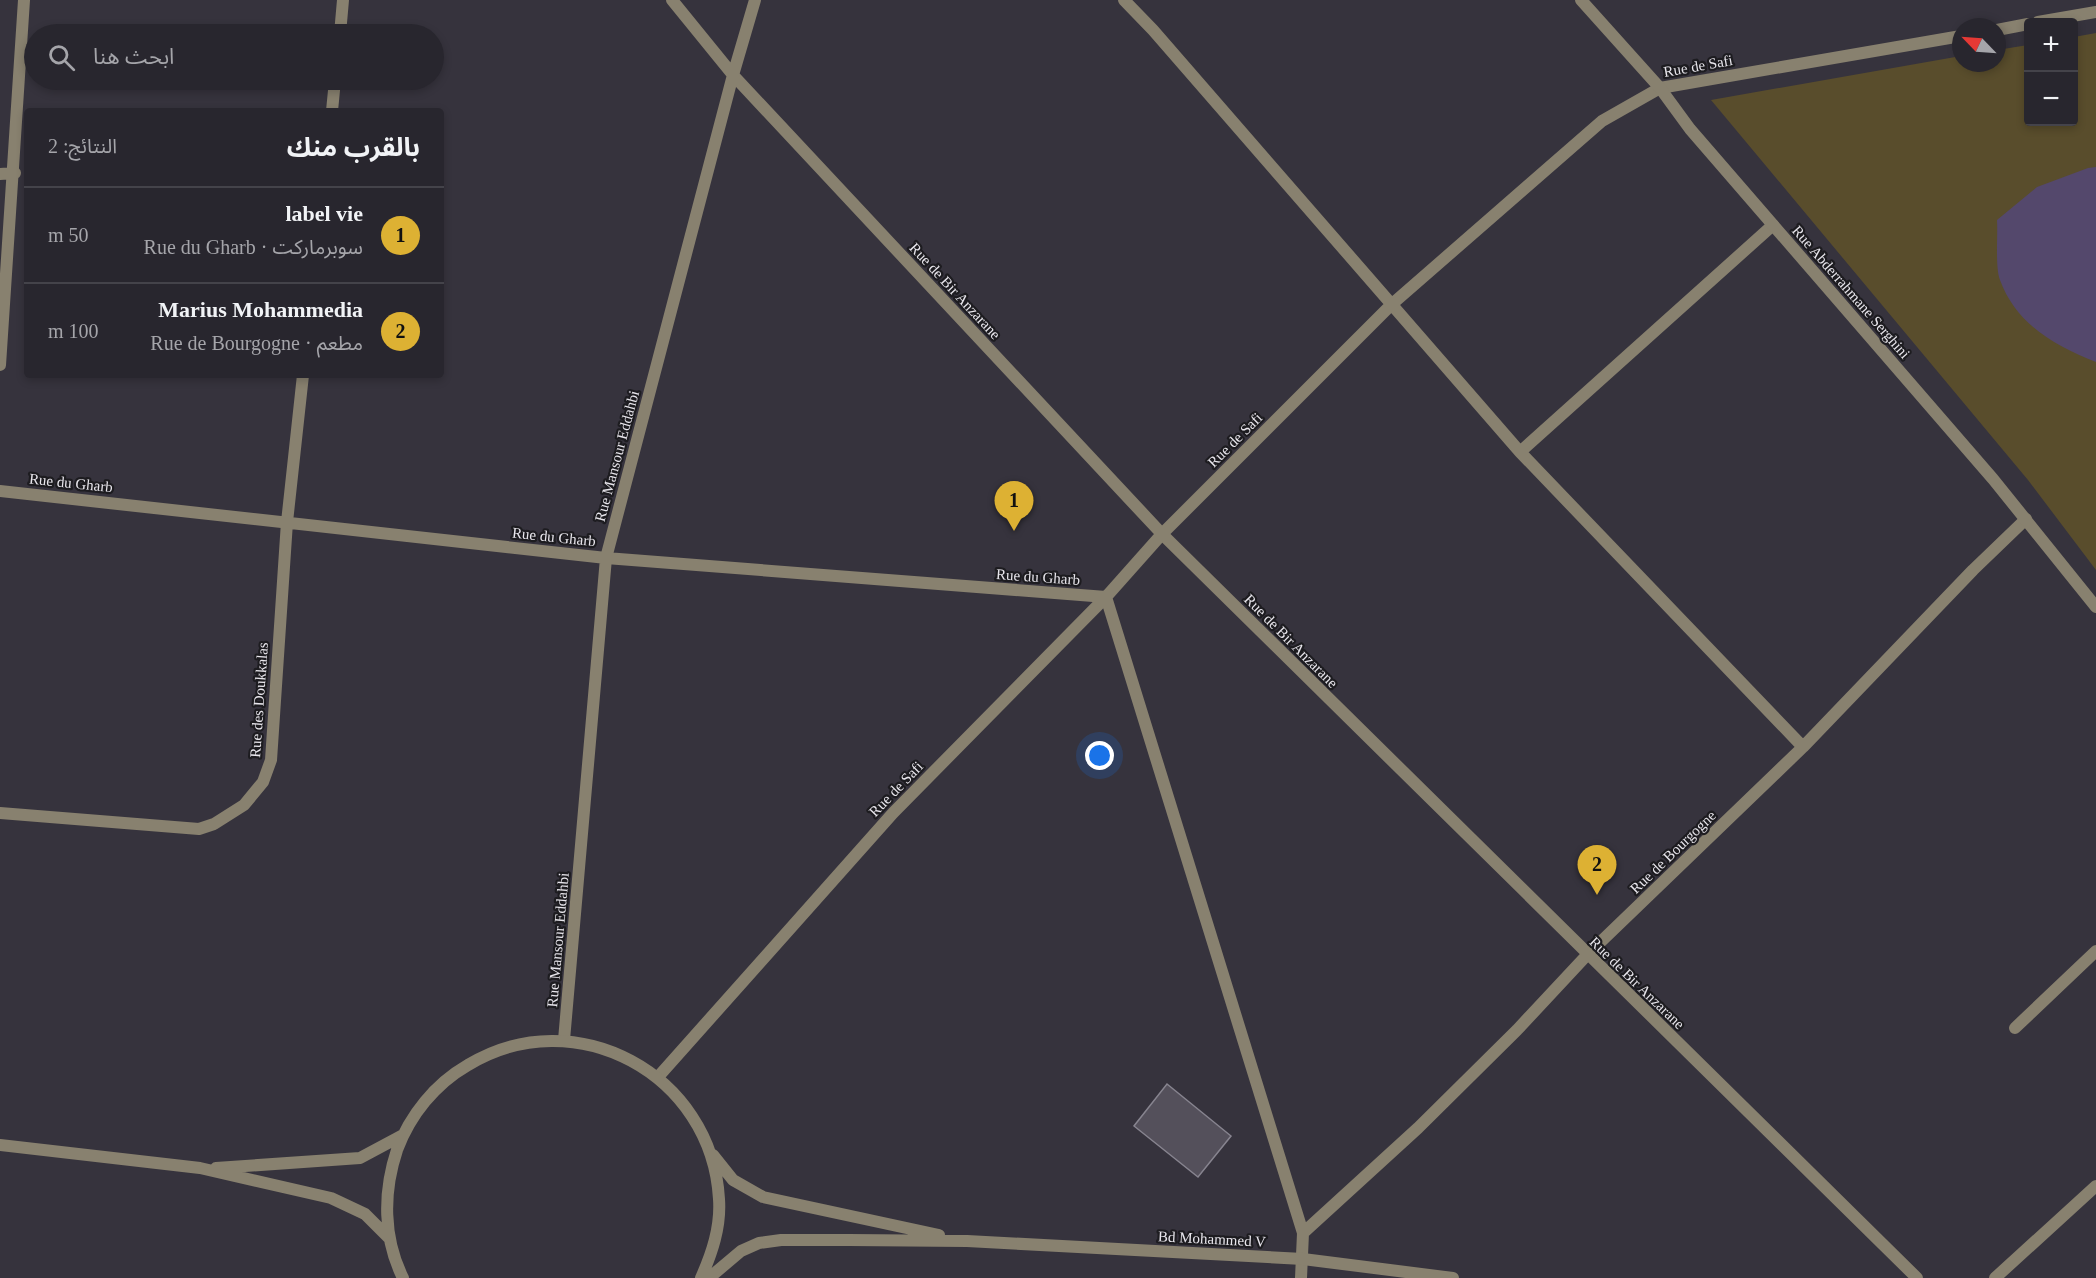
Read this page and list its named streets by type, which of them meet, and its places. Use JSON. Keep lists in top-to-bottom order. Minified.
{"streets":{"street":["Rue de Safi","Rue de Bir Anzarane","Rue Abderrahmane Serghini","Rue Mansour Eddahbi","Rue du Gharb","Rue des Doukkalas","Rue de Bourgogne","Bd Mohammed V"]},"crossings":[["Rue de Safi","Rue de Bir Anzarane"],["Rue de Safi","Rue Abderrahmane Serghini"],["Rue de Safi","Rue du Gharb"],["Rue de Bir Anzarane","Rue Mansour Eddahbi"],["Rue de Bir Anzarane","Rue de Bourgogne"],["Rue Abderrahmane Serghini","Rue de Bourgogne"],["Rue Mansour Eddahbi","Rue du Gharb"],["Rue du Gharb","Rue des Doukkalas"]],"north":"top left","page":{"map_buttons":["+","−"],"search":"ابحث هنا","heading":["بالقرب منك","النتائج: 2"],"list":[{"mark":"1","name":"label vie","note":"سوبرماركت · Rue du Gharb","value":"50 m"},{"mark":"2","name":"Marius Mohammedia","note":"مطعم · Rue de Bourgogne","value":"100 m"}],"pins":["1","2"]}}
